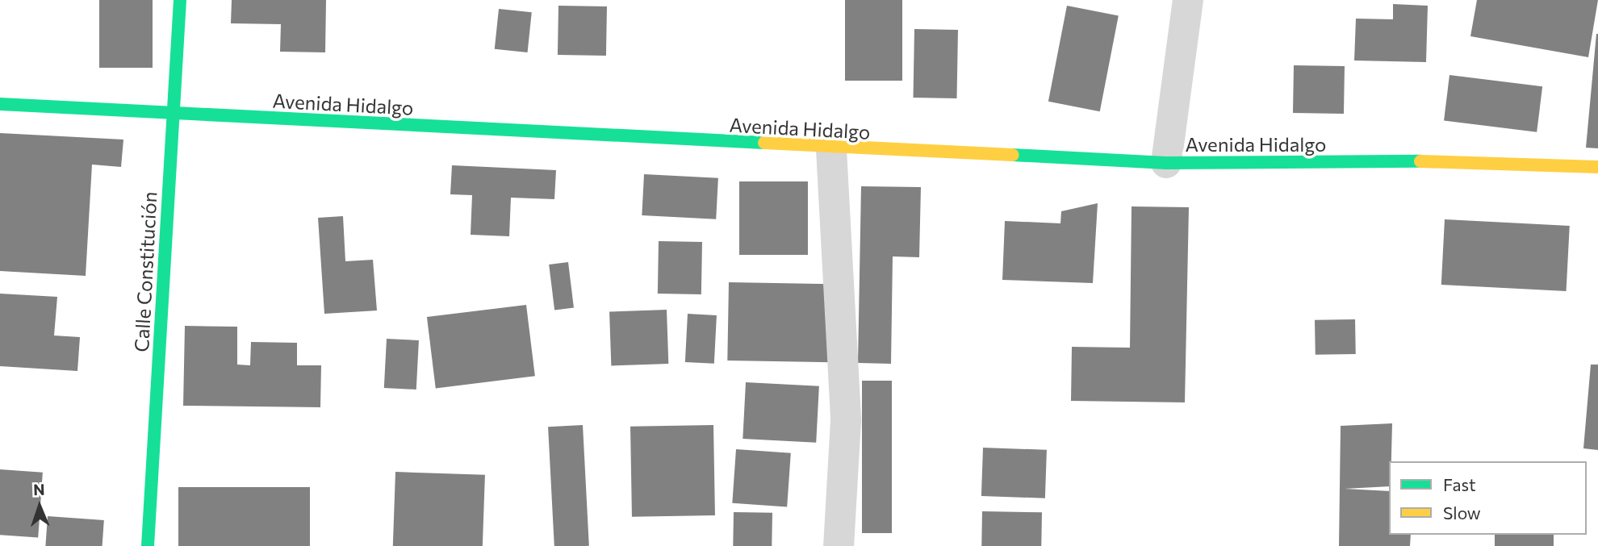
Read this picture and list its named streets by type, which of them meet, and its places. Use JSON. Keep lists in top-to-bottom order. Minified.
{"streets":{"street":["Avenida Hidalgo","Calle Constitución"]},"crossings":[["Avenida Hidalgo","Calle Constitución"]],"legend":["Fast","Slow"],"north":"top"}
